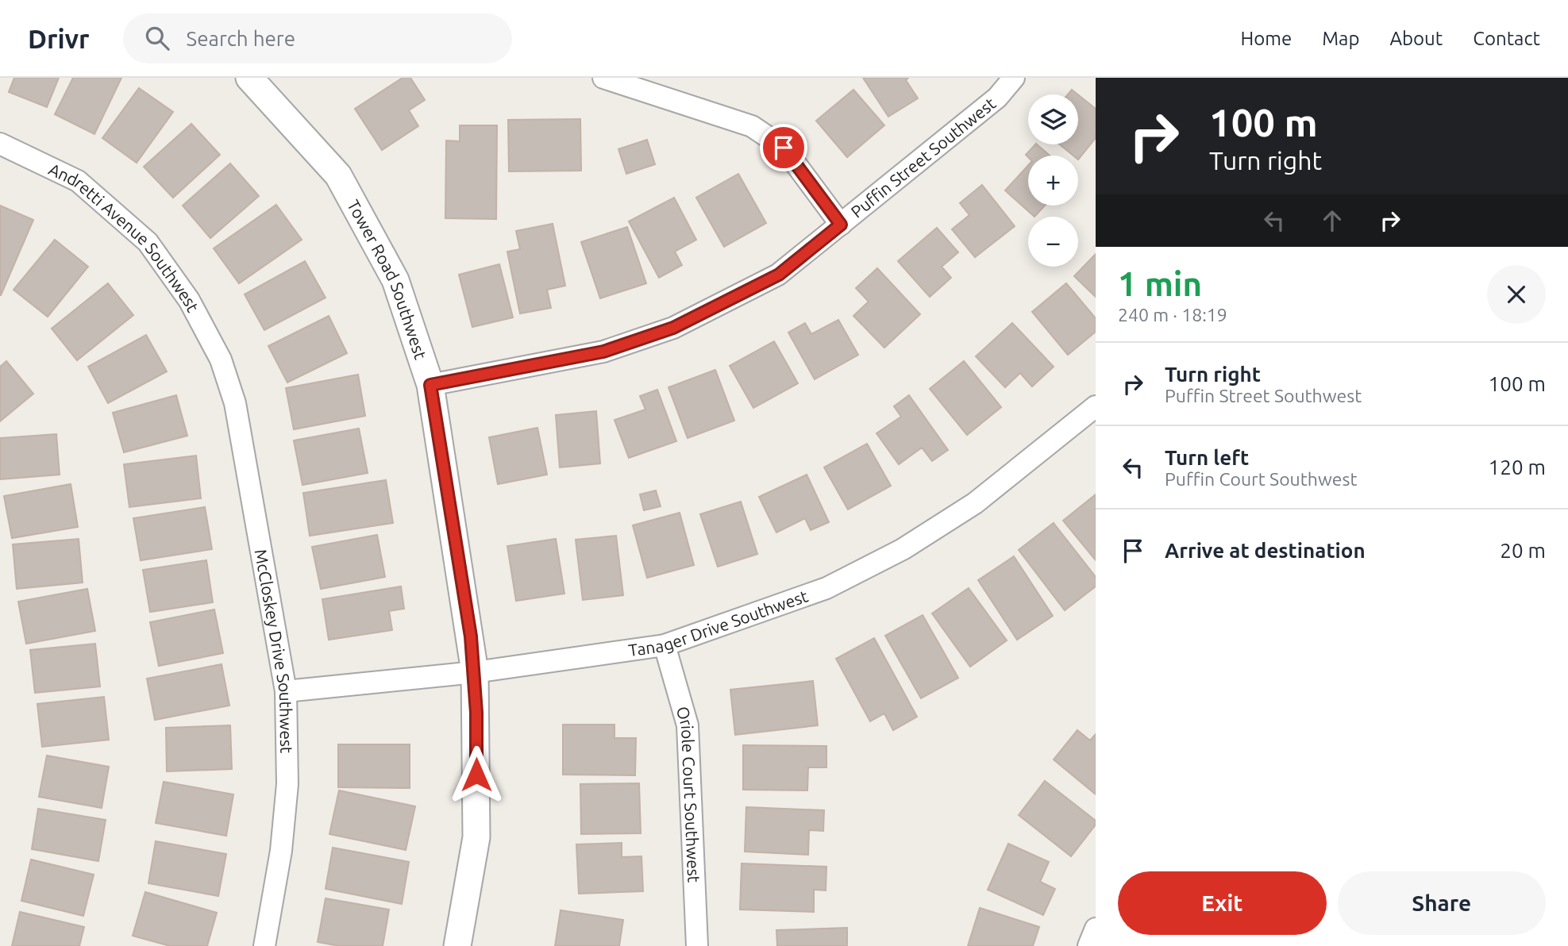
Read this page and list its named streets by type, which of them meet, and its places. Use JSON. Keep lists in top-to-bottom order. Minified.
{"streets":{"street":["Puffin Street Southwest","Andretti Avenue Southwest","Tower Road Southwest","Tanager Drive Southwest","McCloskey Drive Southwest","Oriole Court Southwest"]},"crossings":[["Puffin Street Southwest","Tower Road Southwest"],["Andretti Avenue Southwest","McCloskey Drive Southwest"],["Tower Road Southwest","Tanager Drive Southwest"],["Tanager Drive Southwest","McCloskey Drive Southwest"],["Tanager Drive Southwest","Oriole Court Southwest"]],"page":{"header":"Drivr","search":"Search here","nav":["Home","Map","About","Contact"],"turn":["100 m","Turn right"],"map_buttons":["+","−"],"heading":["1 min","240 m · 18:19"],"list":[{"name":"Turn right","note":"Puffin Street Southwest","value":"100 m"},{"name":"Turn left","note":"Puffin Court Southwest","value":"120 m"},{"name":"Arrive at destination","value":"20 m"}],"buttons":["Exit","Share"]}}
